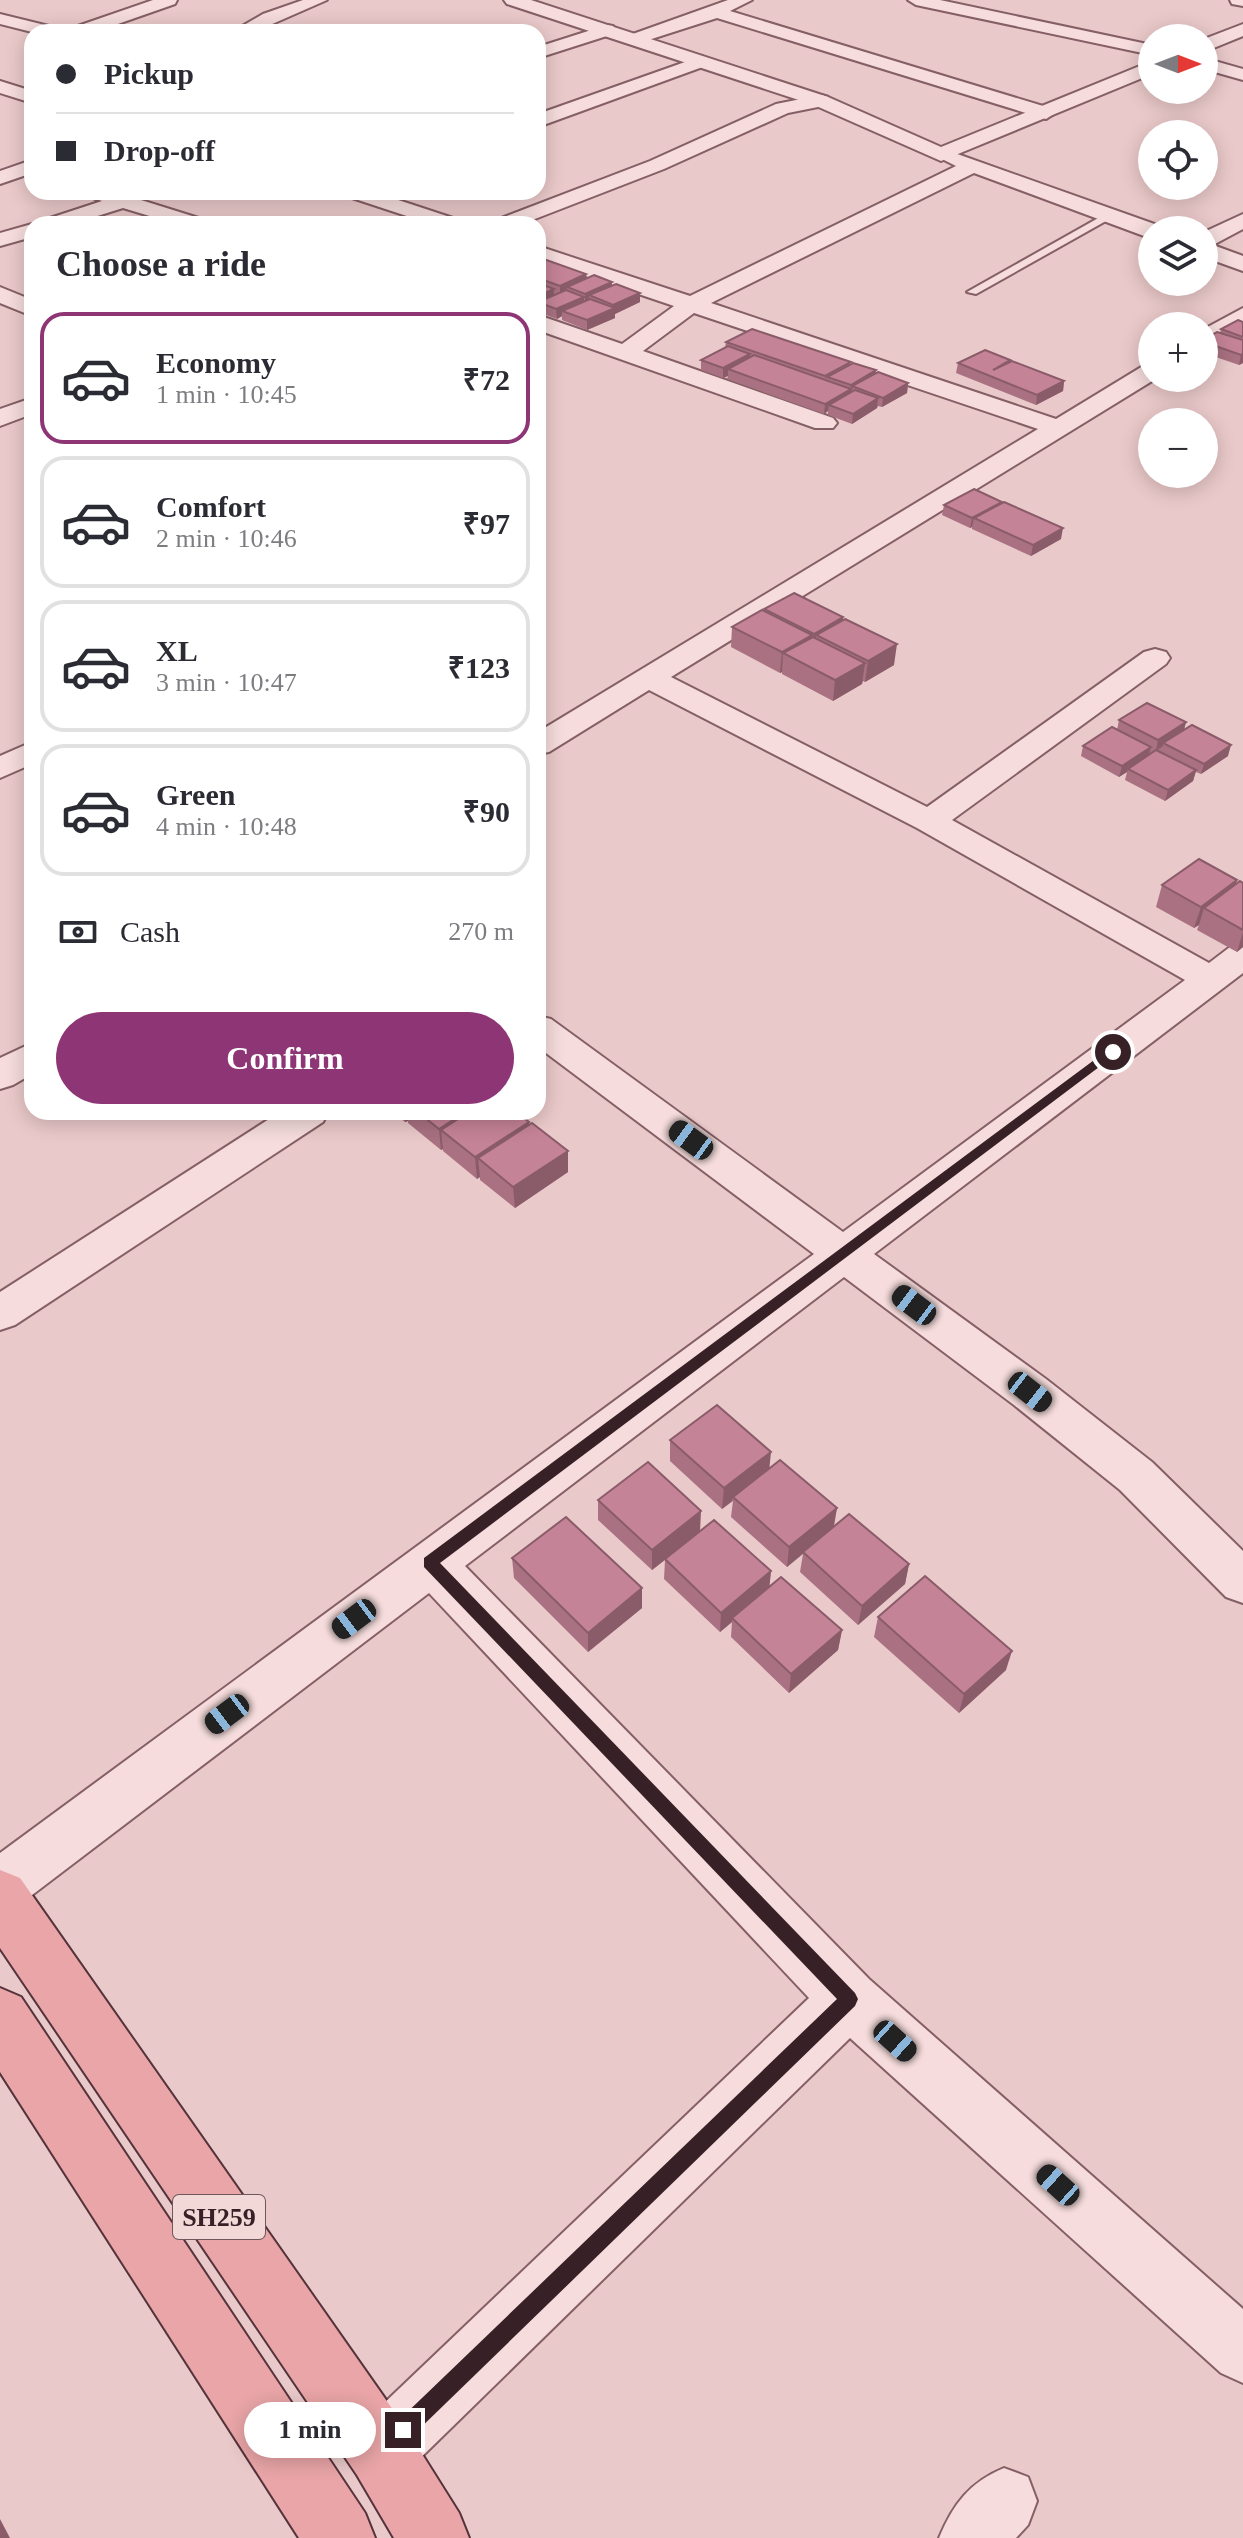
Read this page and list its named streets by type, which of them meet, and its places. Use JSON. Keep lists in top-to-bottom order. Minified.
{"streets":{"main road":["SH259"]},"north":"right","page":{"map_buttons":["+","−"],"banner":["Pickup","Drop-off"],"heading":"Choose a ride","list":[{"name":"Economy","note":"1 min · 10:45","value":"₹72"},{"name":"Comfort","note":"2 min · 10:46","value":"₹97"},{"name":"XL","note":"3 min · 10:47","value":"₹123"},{"name":"Green","note":"4 min · 10:48","value":"₹90"}],"pay":["Cash","270 m"],"buttons":"Confirm","bubble":"1 min"}}
